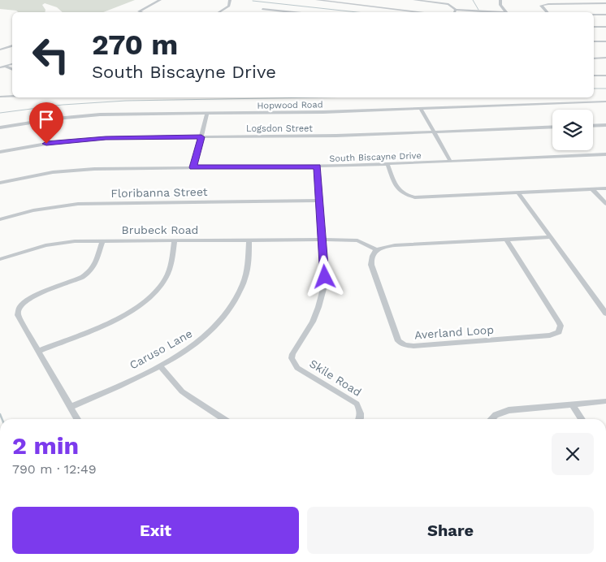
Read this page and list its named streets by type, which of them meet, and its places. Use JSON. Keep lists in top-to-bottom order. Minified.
{"streets":{"street":["Hopwood Road","Logsdon Street","South Biscayne Drive","Floribanna Street","Brubeck Road","Averland Loop","Caruso Lane","Skile Road"]},"crossings":[["South Biscayne Drive","Skile Road"],["Floribanna Street","Skile Road"],["Brubeck Road","Averland Loop"],["Brubeck Road","Caruso Lane"],["Brubeck Road","Skile Road"]],"page":{"turn":["270 m","South Biscayne Drive"],"heading":["2 min","790 m · 12:49"],"buttons":["Exit","Share"]}}
